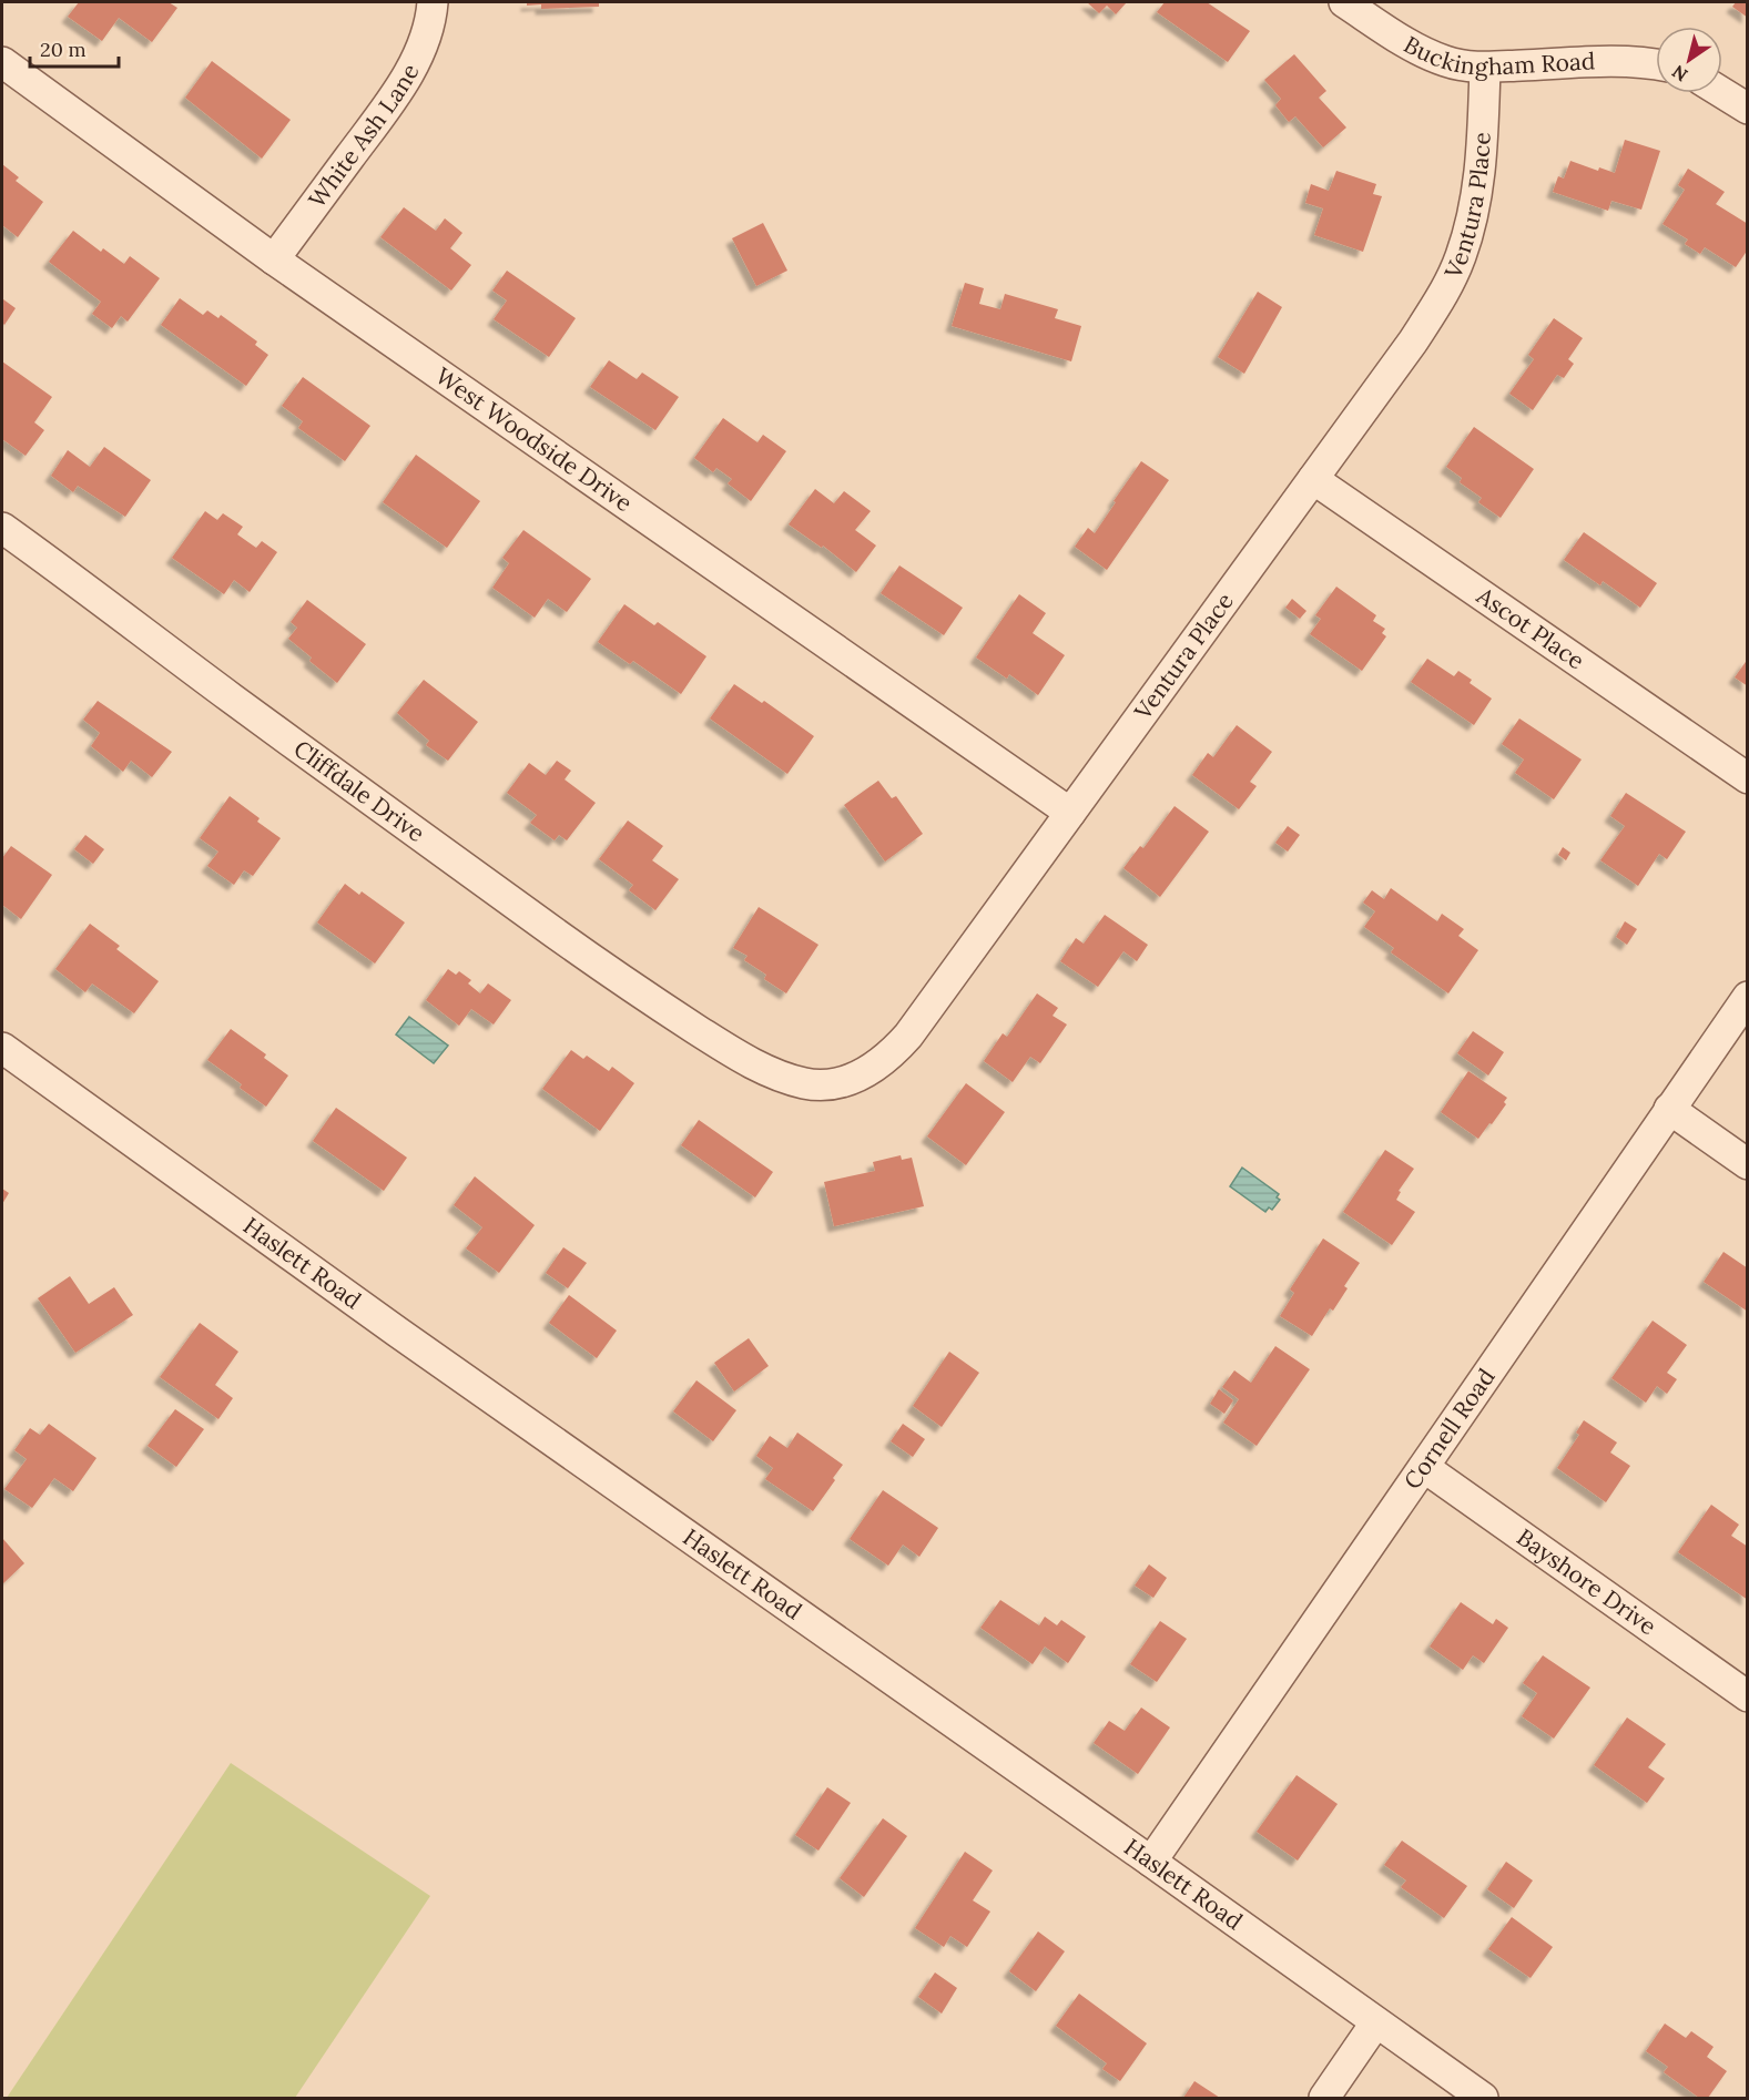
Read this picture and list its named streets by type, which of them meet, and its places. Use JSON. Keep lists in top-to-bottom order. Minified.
{"streets":{"street":["Buckingham Road","White Ash Lane","Ventura Place","West Woodside Drive","Ascot Place","Cliffdale Drive","Haslett Road","Cornell Road","Bayshore Drive"]},"crossings":[["Buckingham Road","Ventura Place"],["White Ash Lane","West Woodside Drive"],["Ventura Place","West Woodside Drive"],["Ventura Place","Ascot Place"],["Ventura Place","Cliffdale Drive"],["Haslett Road","Cornell Road"],["Cornell Road","Bayshore Drive"]],"scale_bar":"20 m","north":"bottom left"}
